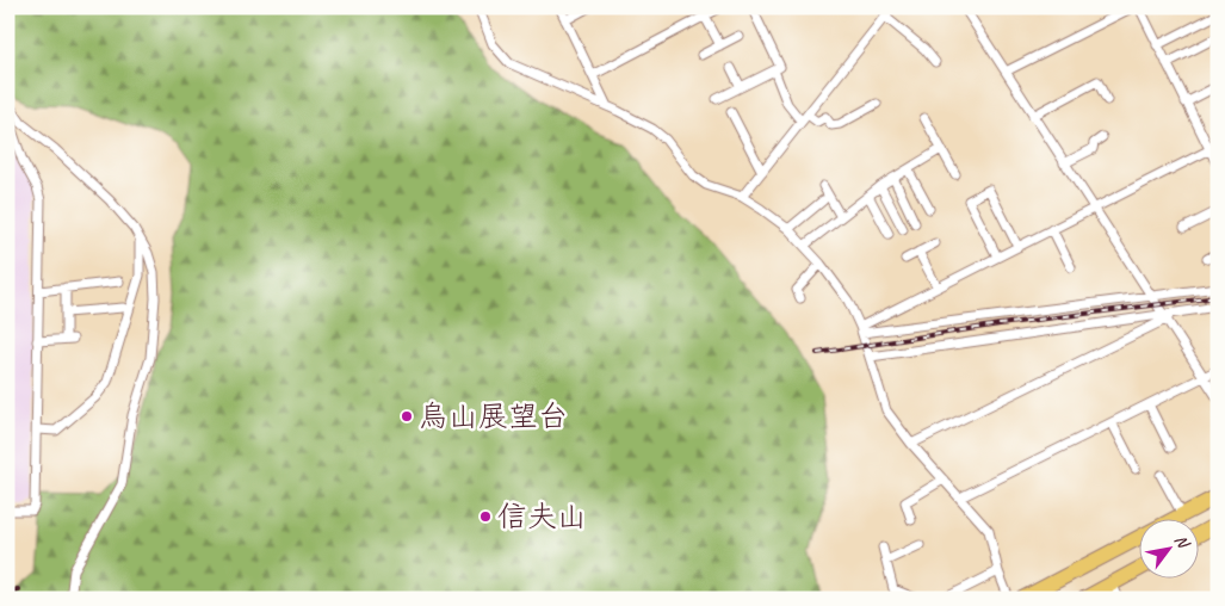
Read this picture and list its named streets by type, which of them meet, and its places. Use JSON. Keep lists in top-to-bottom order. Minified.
{"places":["烏山展望台","信夫山"],"north":"top right"}
